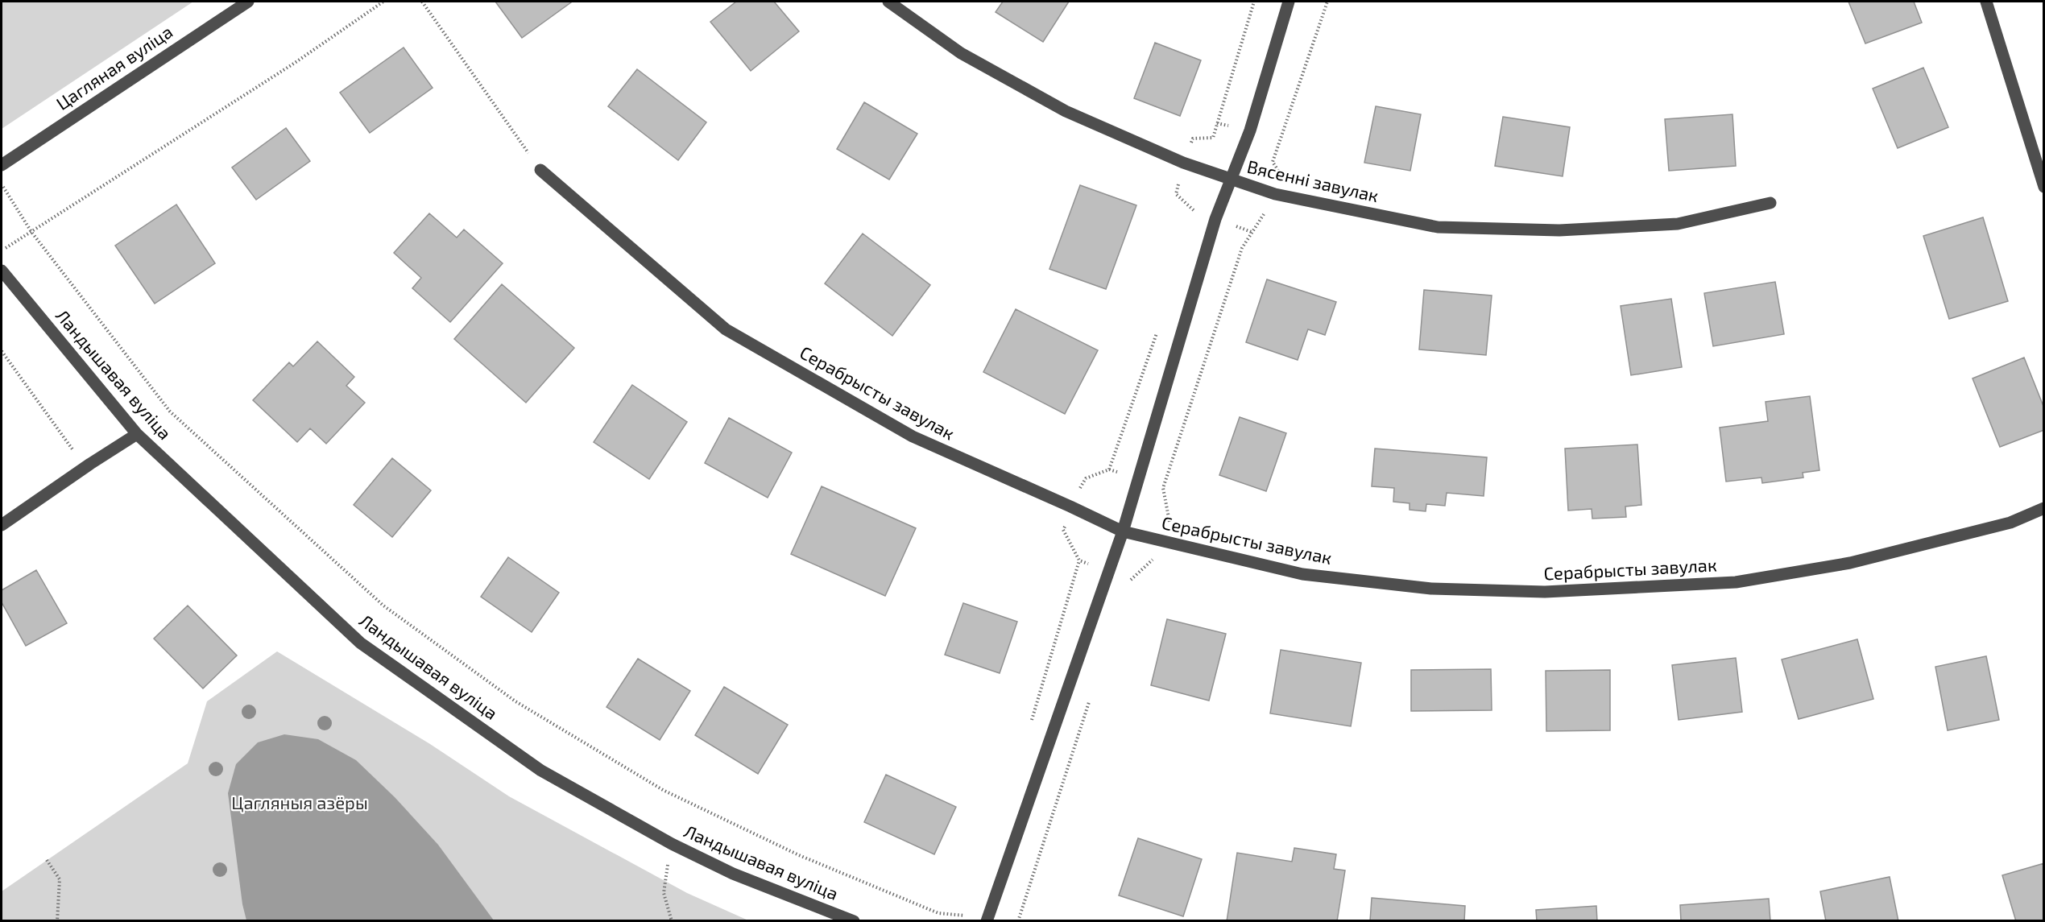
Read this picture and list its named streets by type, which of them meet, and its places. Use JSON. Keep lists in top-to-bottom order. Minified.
{"streets":{"street":["Цагляная вуліца","Вясенні завулак","Ландышавая вуліца","Серабрысты завулак"]},"parks":["Цагляныя азёры"]}
